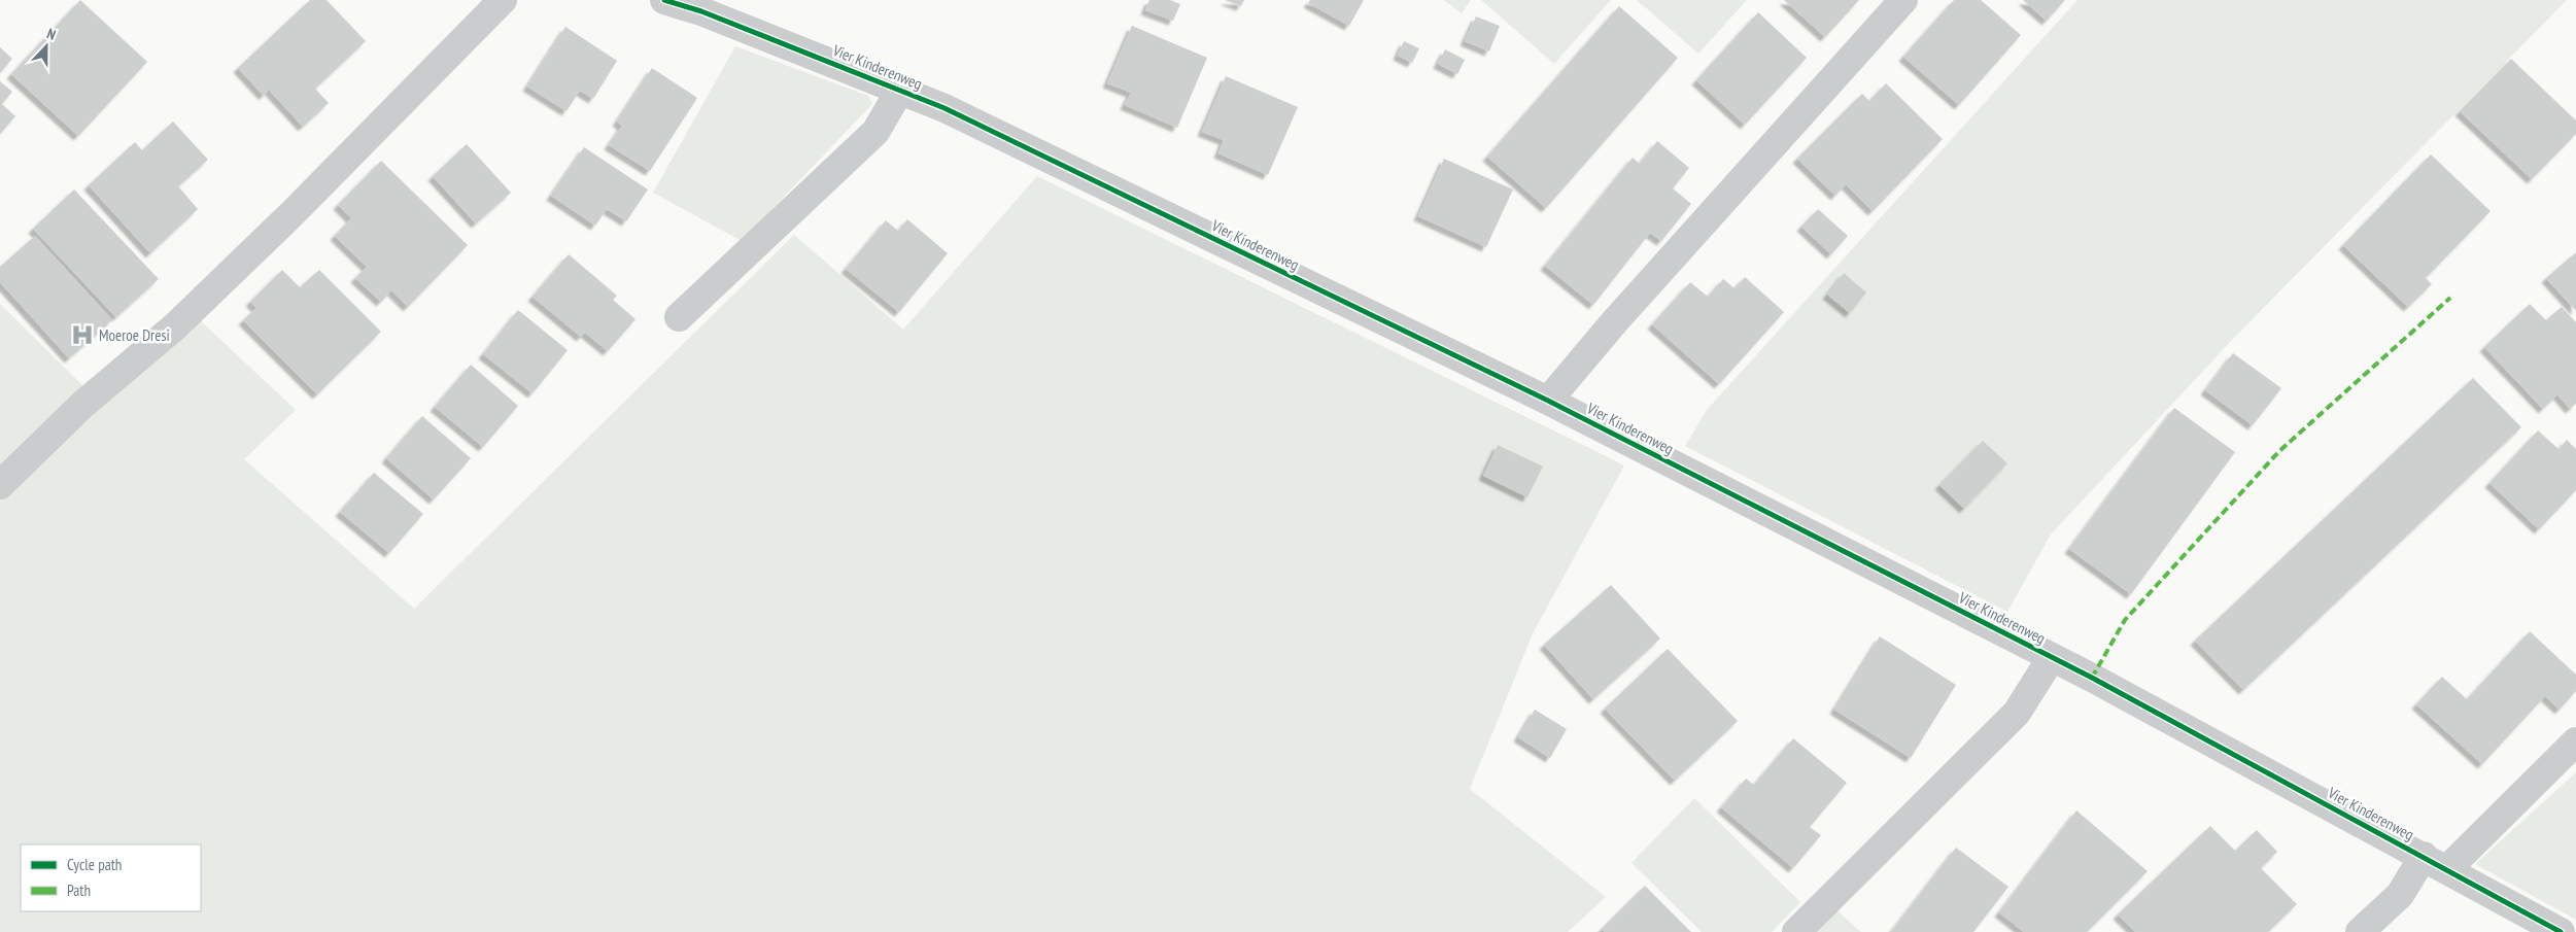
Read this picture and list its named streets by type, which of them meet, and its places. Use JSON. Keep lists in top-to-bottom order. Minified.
{"streets":{"street":["Vier Kinderenweg"]},"places":{"hospital":["Moeroe Dresi"]},"legend":["Cycle path","Path"],"north":"top"}
